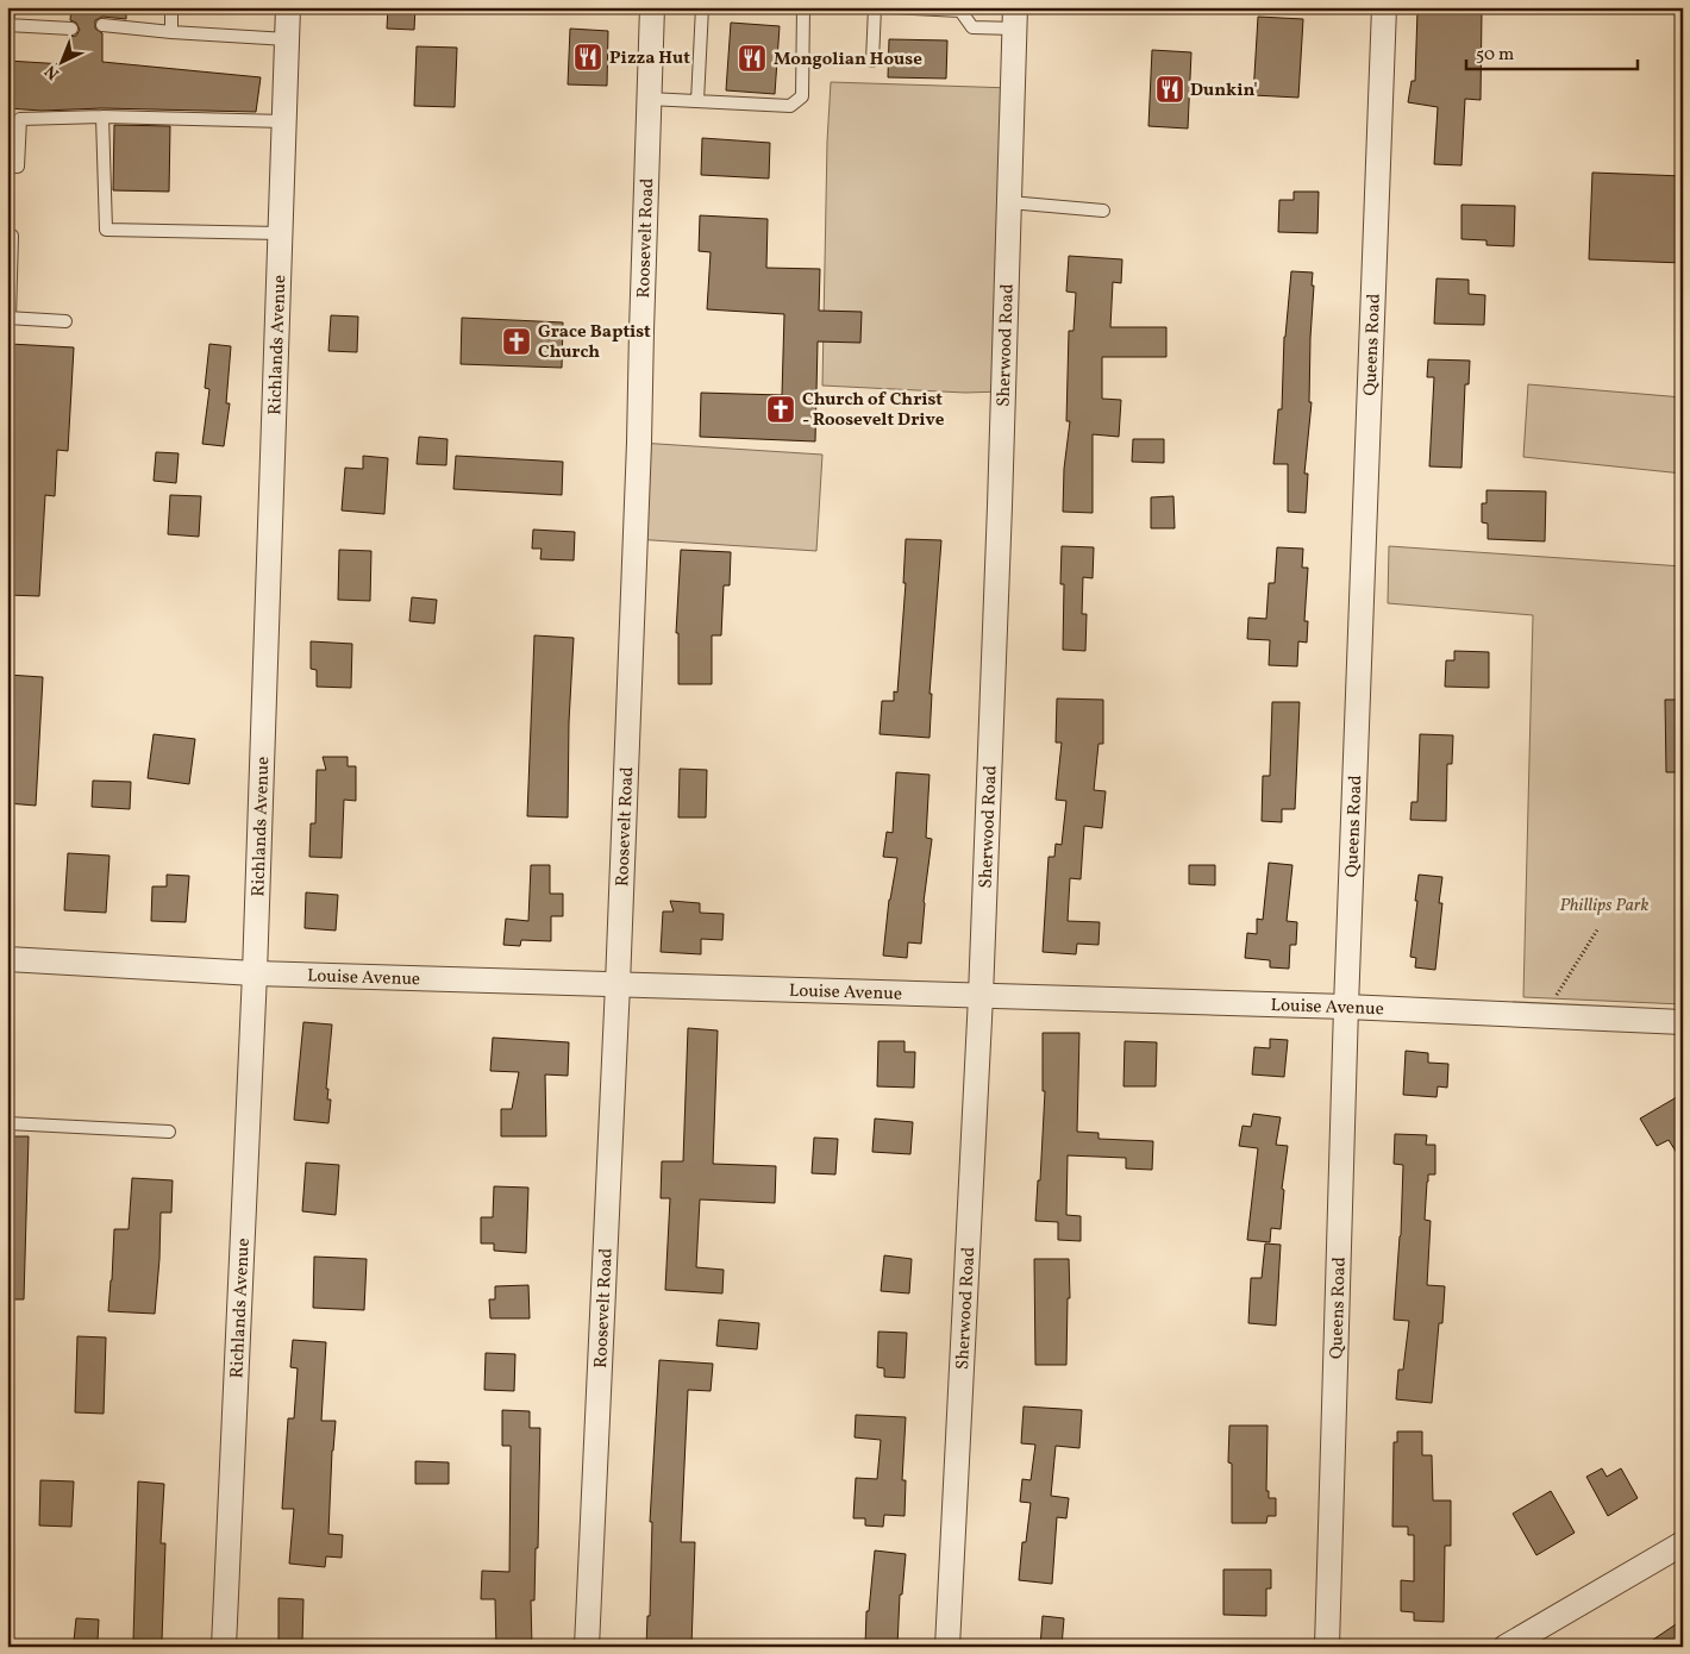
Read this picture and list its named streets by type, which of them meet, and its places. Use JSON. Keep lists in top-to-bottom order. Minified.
{"streets":{"street":["Roosevelt Road","Richlands Avenue","Sherwood Road","Queens Road","Louise Avenue"]},"crossings":[["Roosevelt Road","Louise Avenue"],["Richlands Avenue","Louise Avenue"],["Sherwood Road","Louise Avenue"],["Queens Road","Louise Avenue"]],"parks":["Phillips Park"],"places":{"restaurant":["Pizza Hut","Mongolian House","Dunkin'"],"church":["Grace Baptist Church","Church of Christ - Roosevelt Drive"]},"scale_bar":"50 m","north":"bottom left"}
